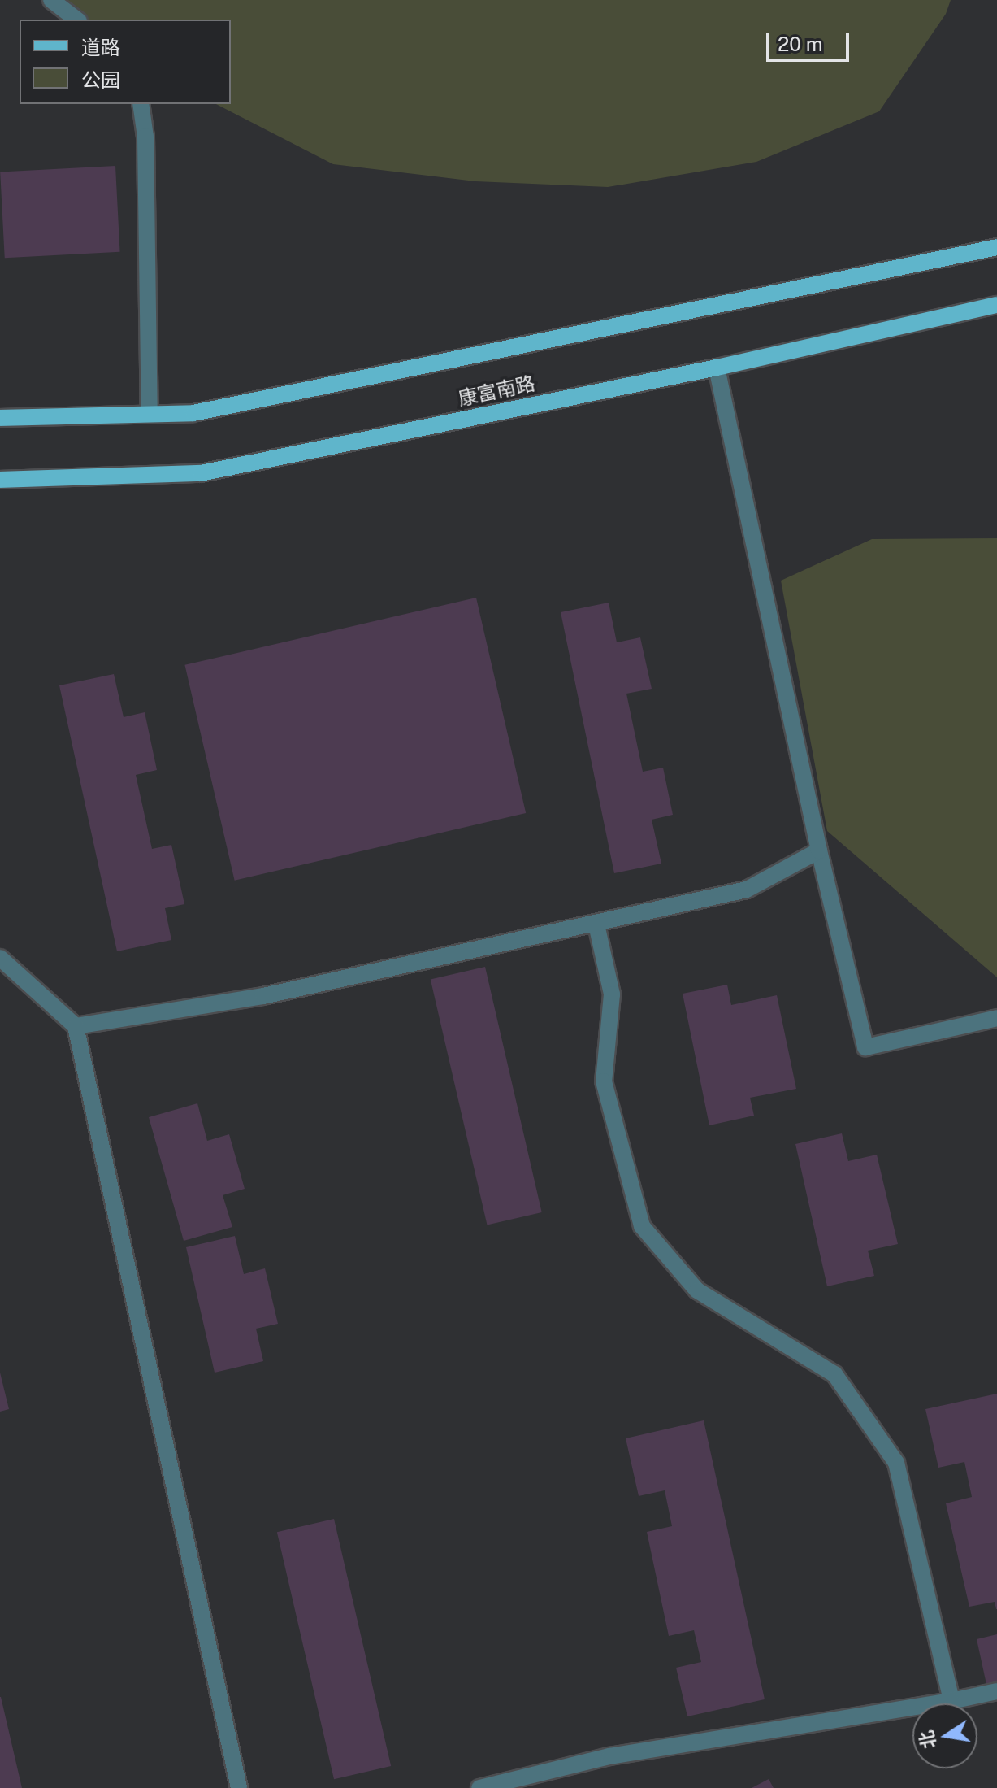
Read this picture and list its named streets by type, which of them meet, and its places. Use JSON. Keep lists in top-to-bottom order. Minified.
{"streets":{"main road":["康富南路"]},"legend":["道路","公园"],"scale_bar":"20 m","north":"left"}
